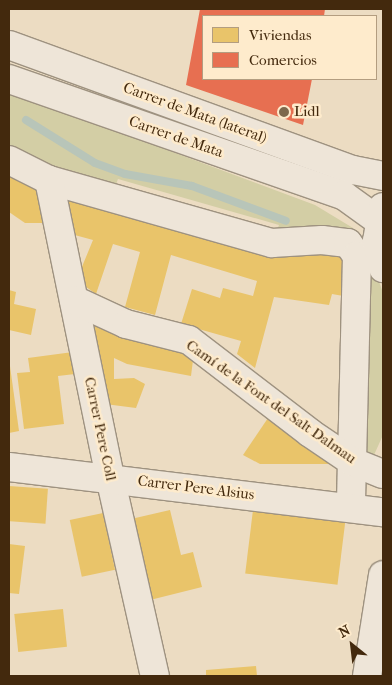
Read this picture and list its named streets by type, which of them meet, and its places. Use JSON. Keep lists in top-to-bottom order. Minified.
{"streets":{"street":["Carrer de Mata (lateral)","Carrer de Mata","Camí de la Font del Salt Dalmau","Carrer Pere Coll","Carrer Pere Alsius"]},"crossings":[["Camí de la Font del Salt Dalmau","Carrer Pere Coll"],["Carrer Pere Coll","Carrer Pere Alsius"]],"places":["Lidl"],"legend":["Viviendas","Comercios"],"north":"top left"}
